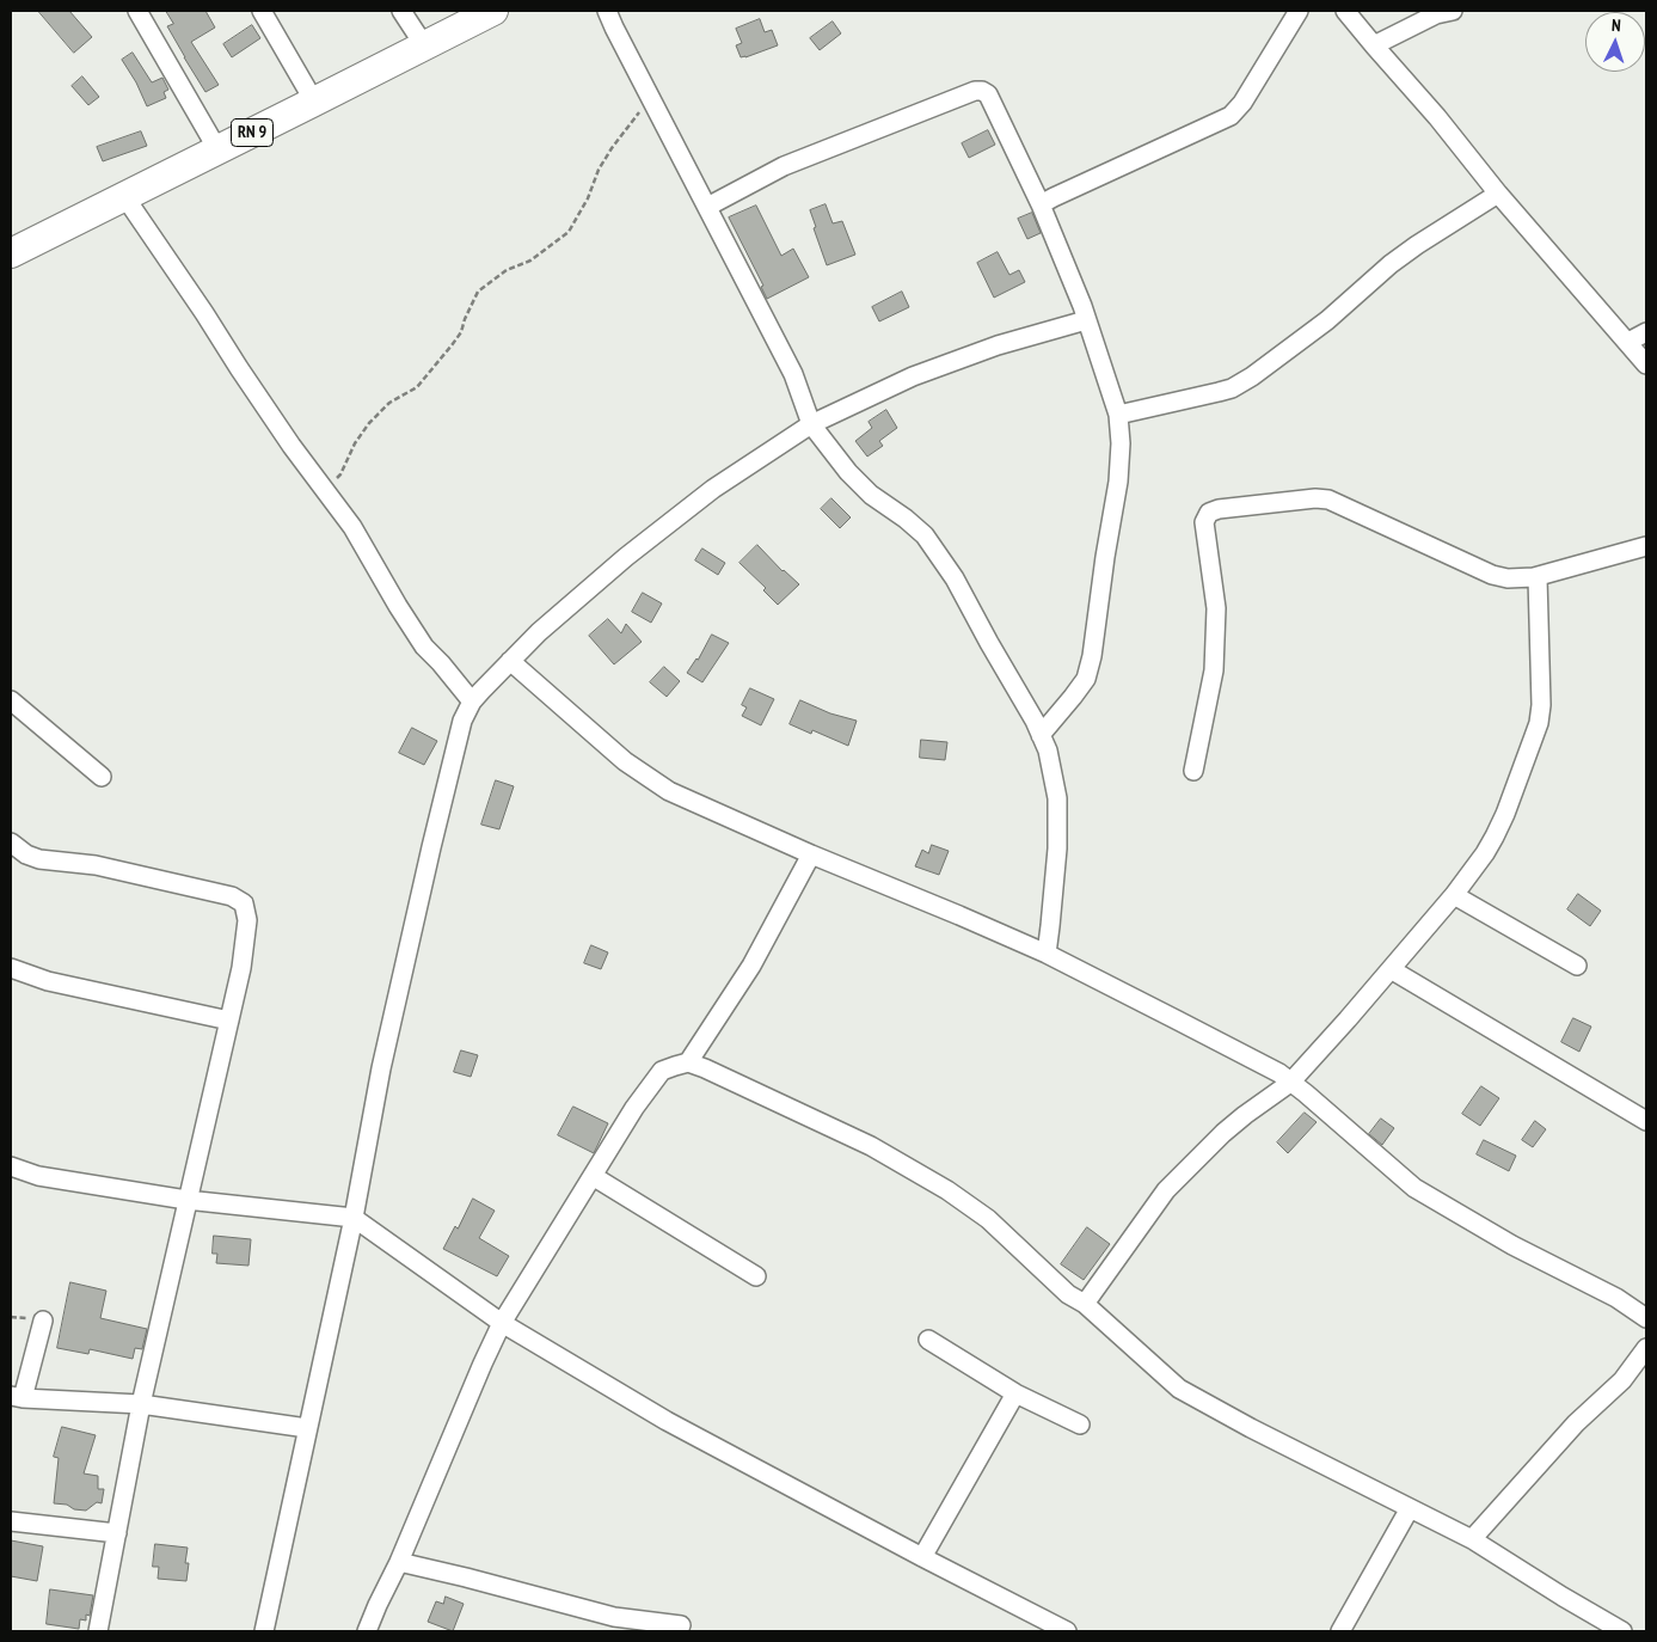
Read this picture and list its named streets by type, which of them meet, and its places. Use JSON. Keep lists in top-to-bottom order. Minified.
{"streets":{"main road":["RN 9"]},"north":"top"}
